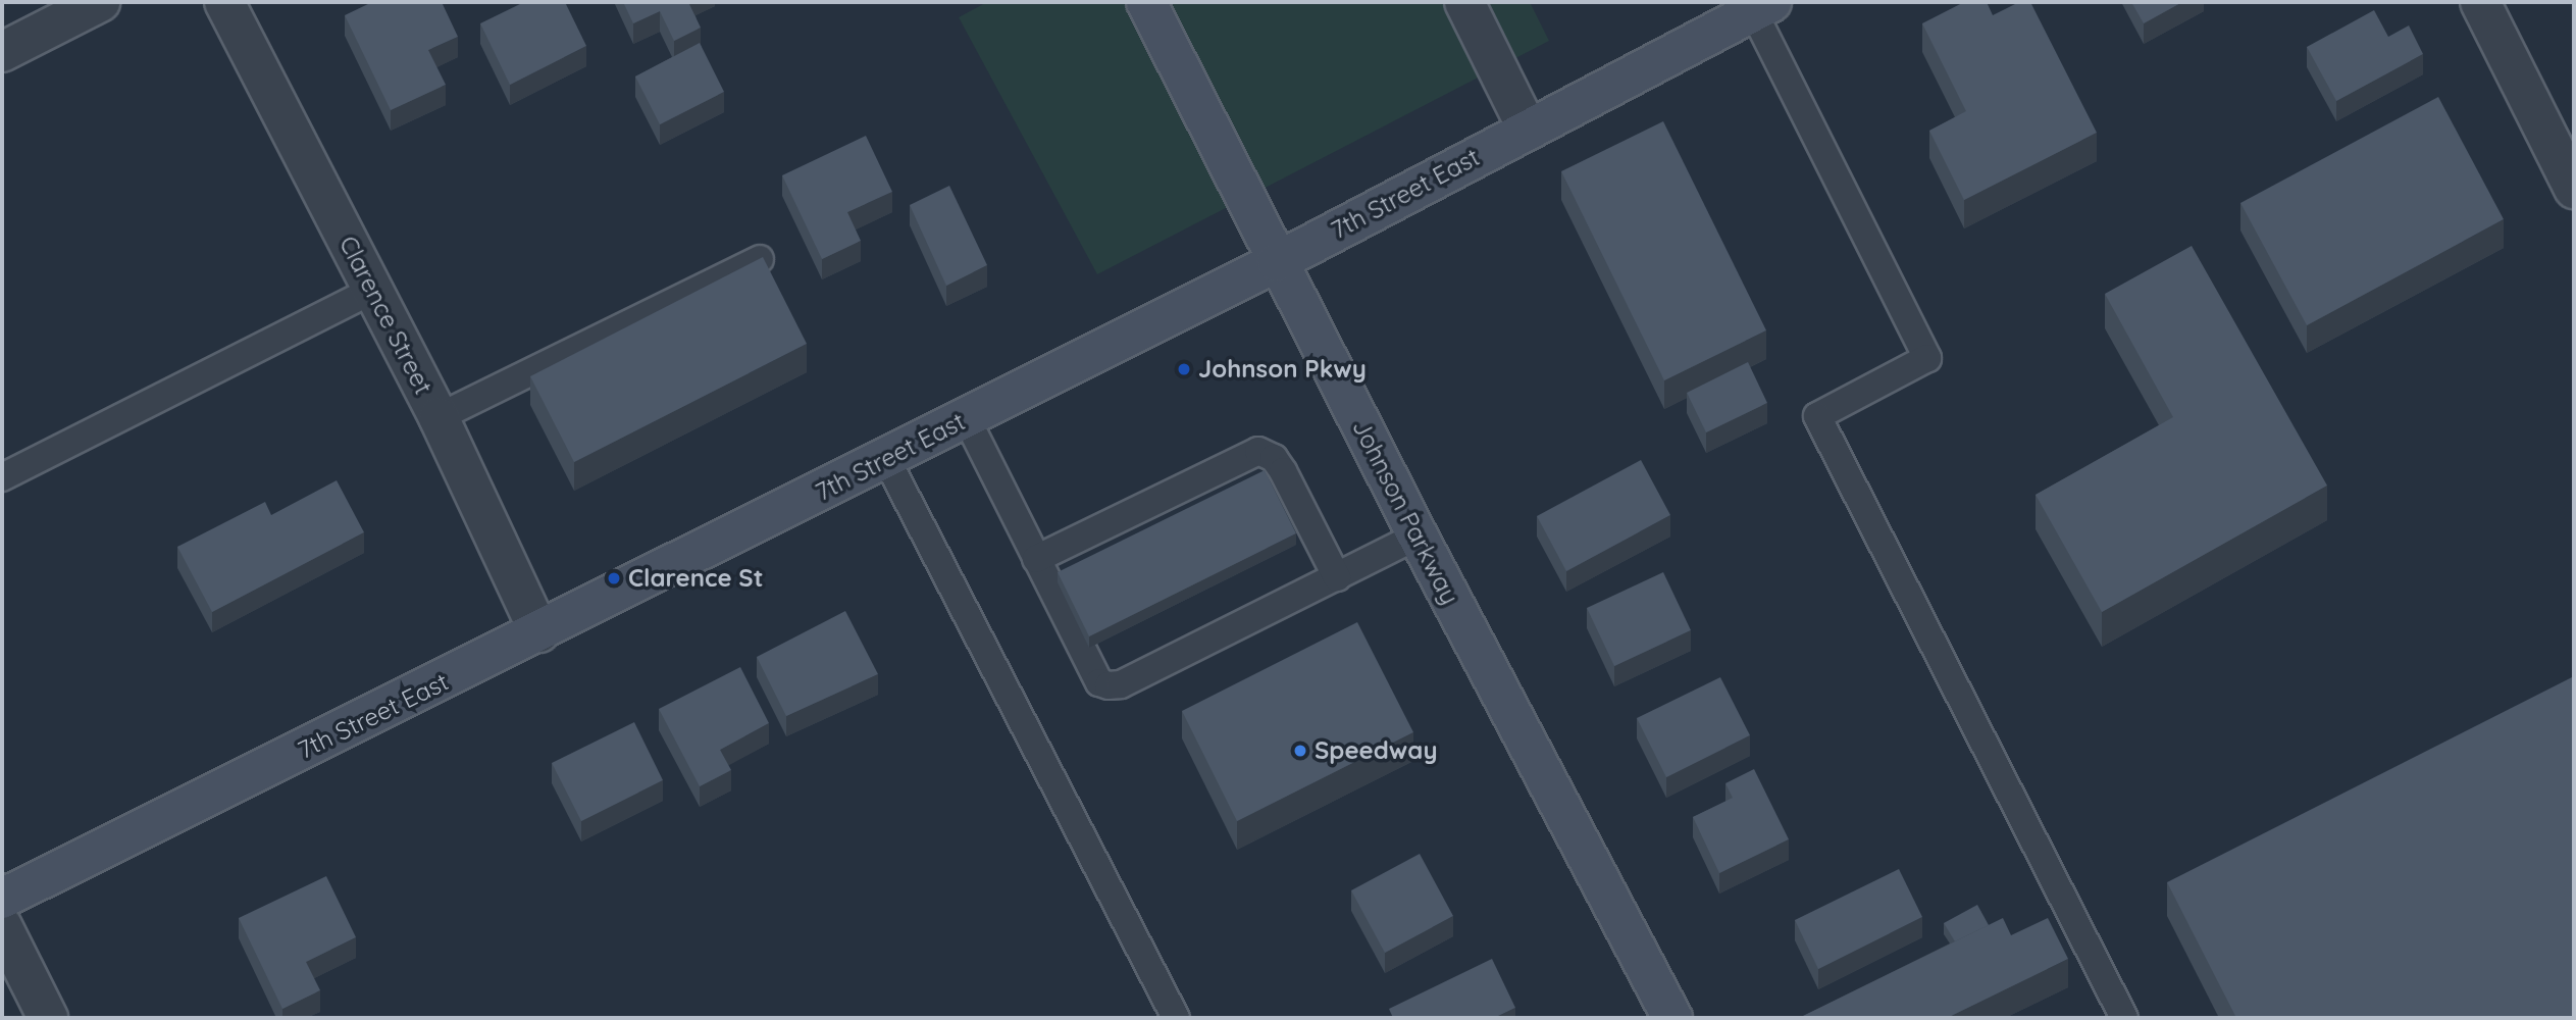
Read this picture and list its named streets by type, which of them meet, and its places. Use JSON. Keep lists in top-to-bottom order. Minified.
{"streets":{"street":["7th Street East","Clarence Street","Johnson Parkway"]},"crossings":[["7th Street East","Clarence Street"],["7th Street East","Johnson Parkway"]],"places":["Johnson Pkwy","Clarence St","Speedway"]}
